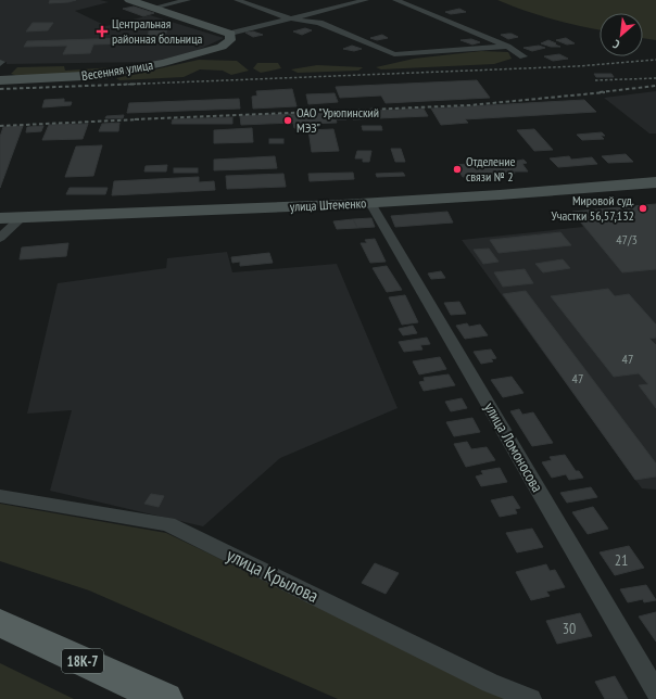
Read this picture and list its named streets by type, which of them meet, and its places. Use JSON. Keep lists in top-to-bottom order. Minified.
{"streets":{"main road":["Весенняя улица","улица Штеменко","18К-7"],"street":["улица Ломоносова","улица Крылова"]},"crossings":[["улица Штеменко","улица Ломоносова"]],"places":{"health":["Центральная районная больница"],"other":["ОАО \"Урюпинский МЭЗ\"","Отделение связи № 2","Мировой суд. Участки 56,57,132"]},"house_numbers":["47/3","47","47","21","30"],"north":"bottom left"}
